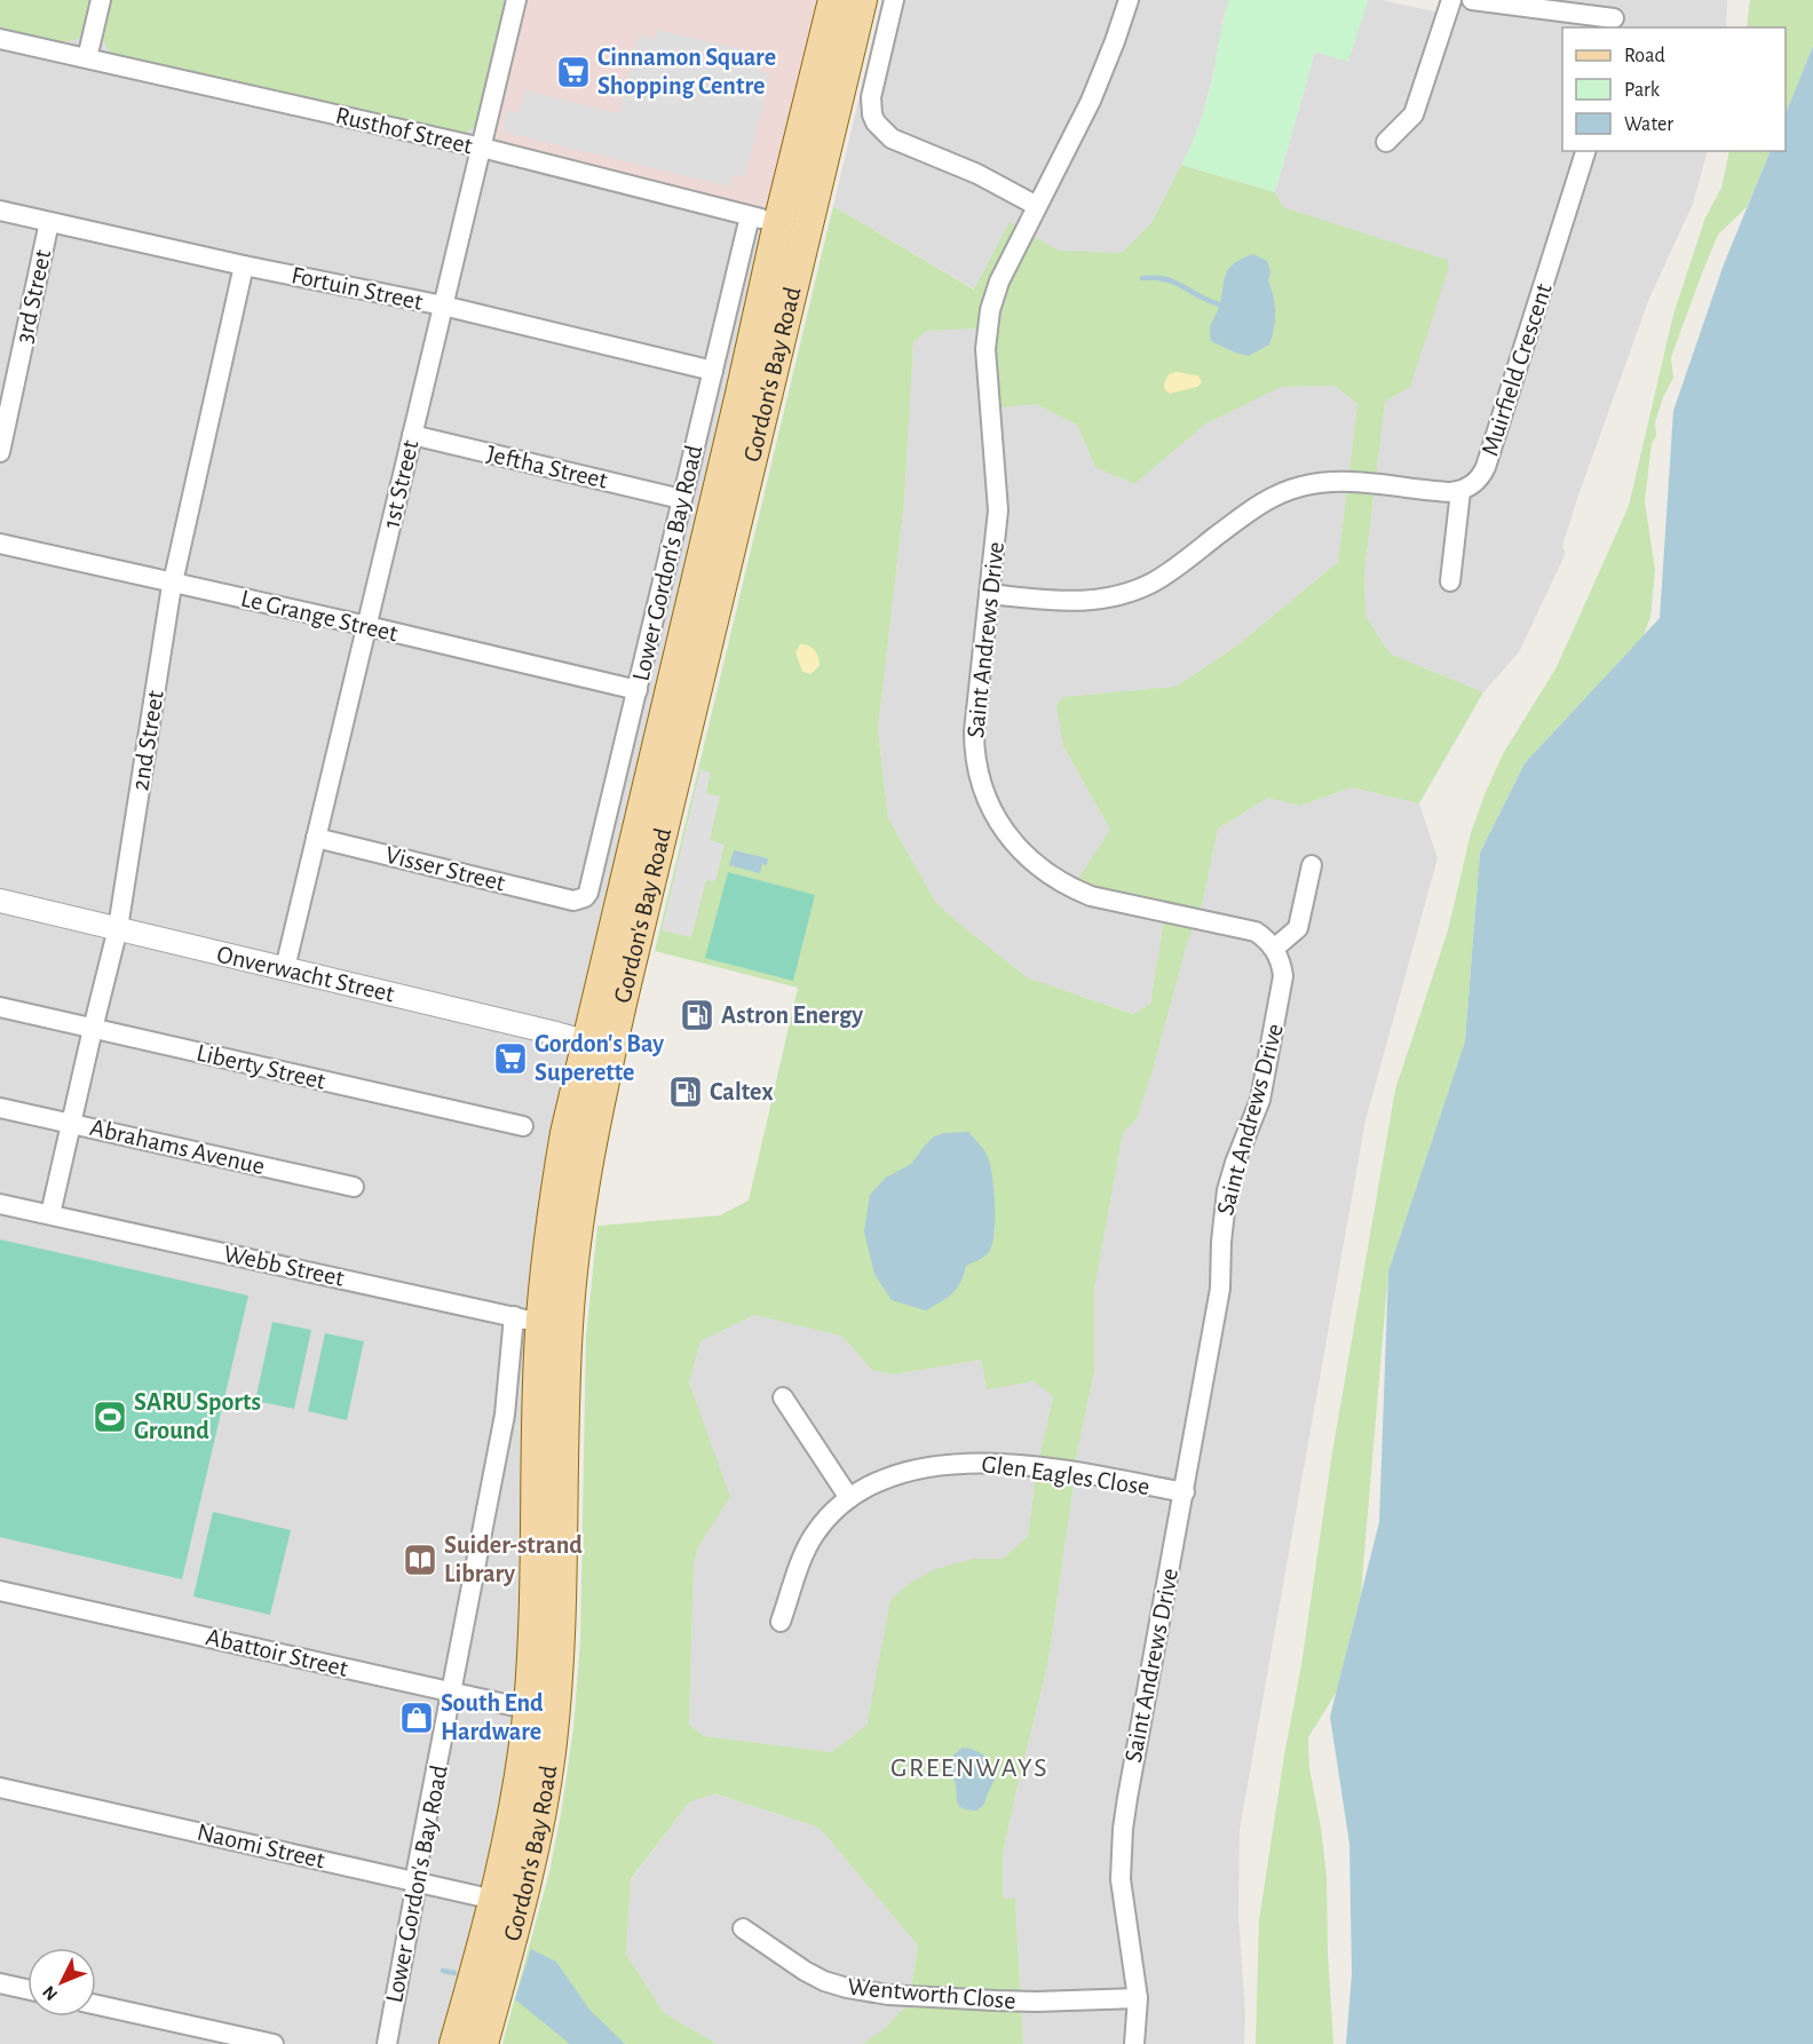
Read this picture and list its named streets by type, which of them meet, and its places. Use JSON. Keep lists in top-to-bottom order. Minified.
{"streets":{"main road":["Gordon's Bay Road"],"street":["Rusthof Street","Fortuin Street","3rd Street","Muirfield Crescent","Jeftha Street","1st Street","Lower Gordon's Bay Road","Le Grange Street","Saint Andrews Drive","2nd Street","Visser Street","Onverwacht Street","Liberty Street","Abrahams Avenue","Webb Street","Glen Eagles Close","Abattoir Street","Naomi Street","Wentworth Close"]},"crossings":[["Rusthof Street","Gordon's Bay Road"],["Rusthof Street","1st Street"],["Rusthof Street","Lower Gordon's Bay Road"],["Fortuin Street","3rd Street"],["Fortuin Street","1st Street"],["Fortuin Street","Lower Gordon's Bay Road"],["Fortuin Street","2nd Street"],["Gordon's Bay Road","Lower Gordon's Bay Road"],["Gordon's Bay Road","Onverwacht Street"],["Gordon's Bay Road","Webb Street"],["Gordon's Bay Road","Abattoir Street"],["Gordon's Bay Road","Naomi Street"],["Jeftha Street","1st Street"],["Jeftha Street","Lower Gordon's Bay Road"],["1st Street","Le Grange Street"],["1st Street","Visser Street"],["1st Street","Onverwacht Street"],["Lower Gordon's Bay Road","Le Grange Street"],["Lower Gordon's Bay Road","Visser Street"],["Lower Gordon's Bay Road","Webb Street"],["Lower Gordon's Bay Road","Abattoir Street"],["Lower Gordon's Bay Road","Naomi Street"],["Le Grange Street","2nd Street"],["Saint Andrews Drive","Glen Eagles Close"],["Saint Andrews Drive","Wentworth Close"],["2nd Street","Onverwacht Street"],["2nd Street","Liberty Street"],["2nd Street","Abrahams Avenue"],["2nd Street","Webb Street"]],"districts":["GREENWAYS"],"places":{"supermarket":["Cinnamon Square Shopping Centre","Gordon's Bay Superette"],"fuel station":["Astron Energy","Caltex"],"sports":["SARU Sports Ground"],"library":["Suider-strand Library"],"shop":["South End Hardware"]},"legend":["Road","Park","Water"],"north":"bottom left"}
